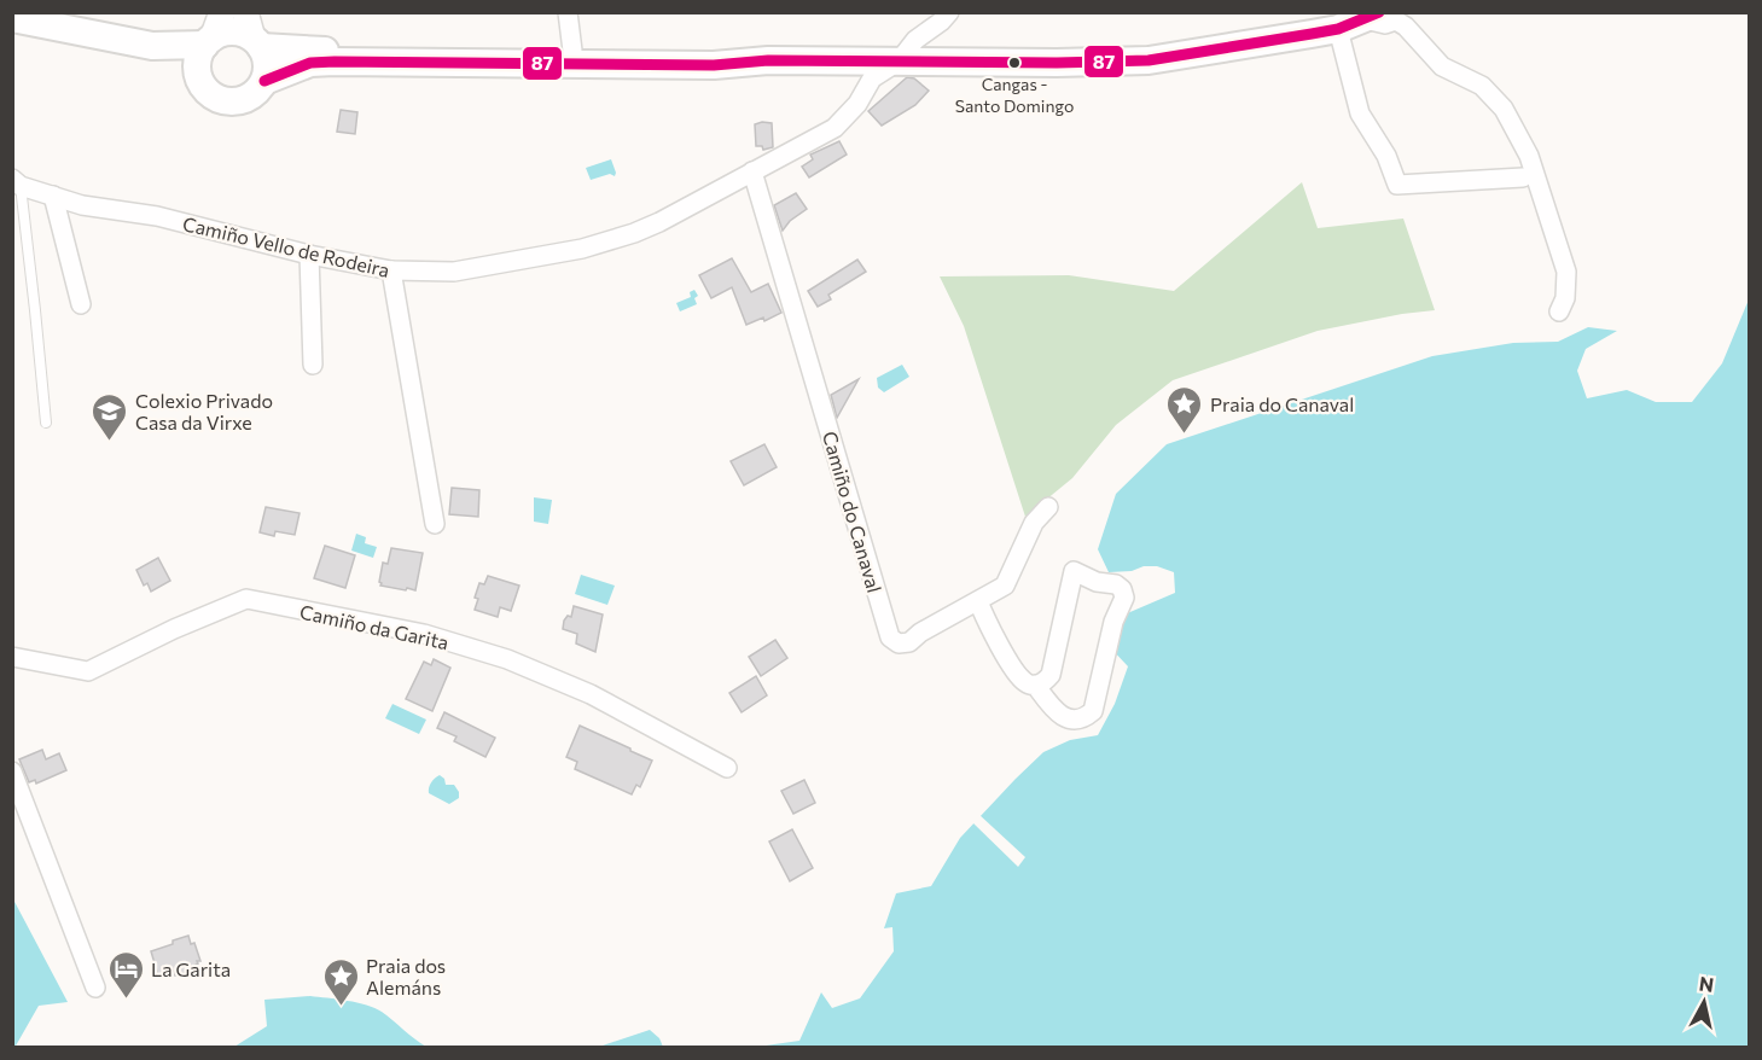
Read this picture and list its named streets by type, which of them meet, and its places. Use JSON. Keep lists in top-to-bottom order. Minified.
{"streets":{"street":["Camiño Vello de Rodeira","Camiño do Canaval","Camiño da Garita"]},"crossings":[["Camiño Vello de Rodeira","Camiño do Canaval"]],"places":{"other":["Cangas - Santo Domingo"],"place":["Praia do Canaval","Praia dos Alemáns"],"school or university":["Colexio Privado Casa da Virxe"],"hotel":["La Garita"]},"lines":["transit line 87"],"north":"top"}
